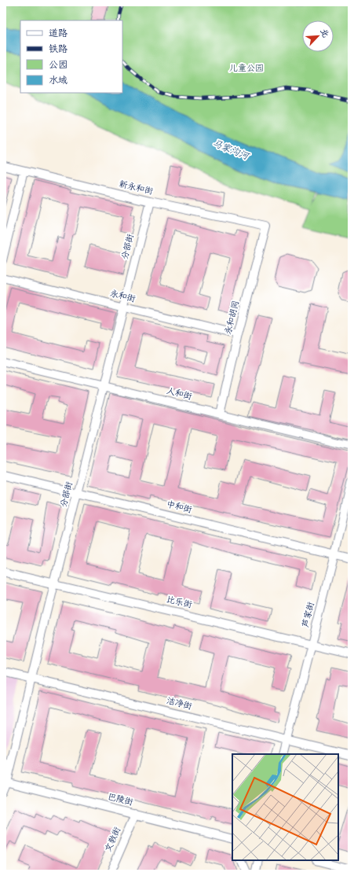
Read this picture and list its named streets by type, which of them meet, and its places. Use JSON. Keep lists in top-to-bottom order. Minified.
{"streets":{"street":["新永和街","分部街","永和街","永和胡同","人和街","中和街","比乐街","芦家街","洁净街","巴陵街","文教街"]},"crossings":[["新永和街","分部街"],["新永和街","永和胡同"],["分部街","永和街"],["分部街","人和街"],["分部街","中和街"],["分部街","比乐街"],["分部街","洁净街"],["分部街","巴陵街"],["永和街","永和胡同"],["永和胡同","人和街"],["中和街","芦家街"],["比乐街","芦家街"],["芦家街","洁净街"],["巴陵街","文教街"]],"water":["马家沟河"],"parks":["儿童公园"],"legend":["道路","铁路","公园","水域"],"north":"top right"}
